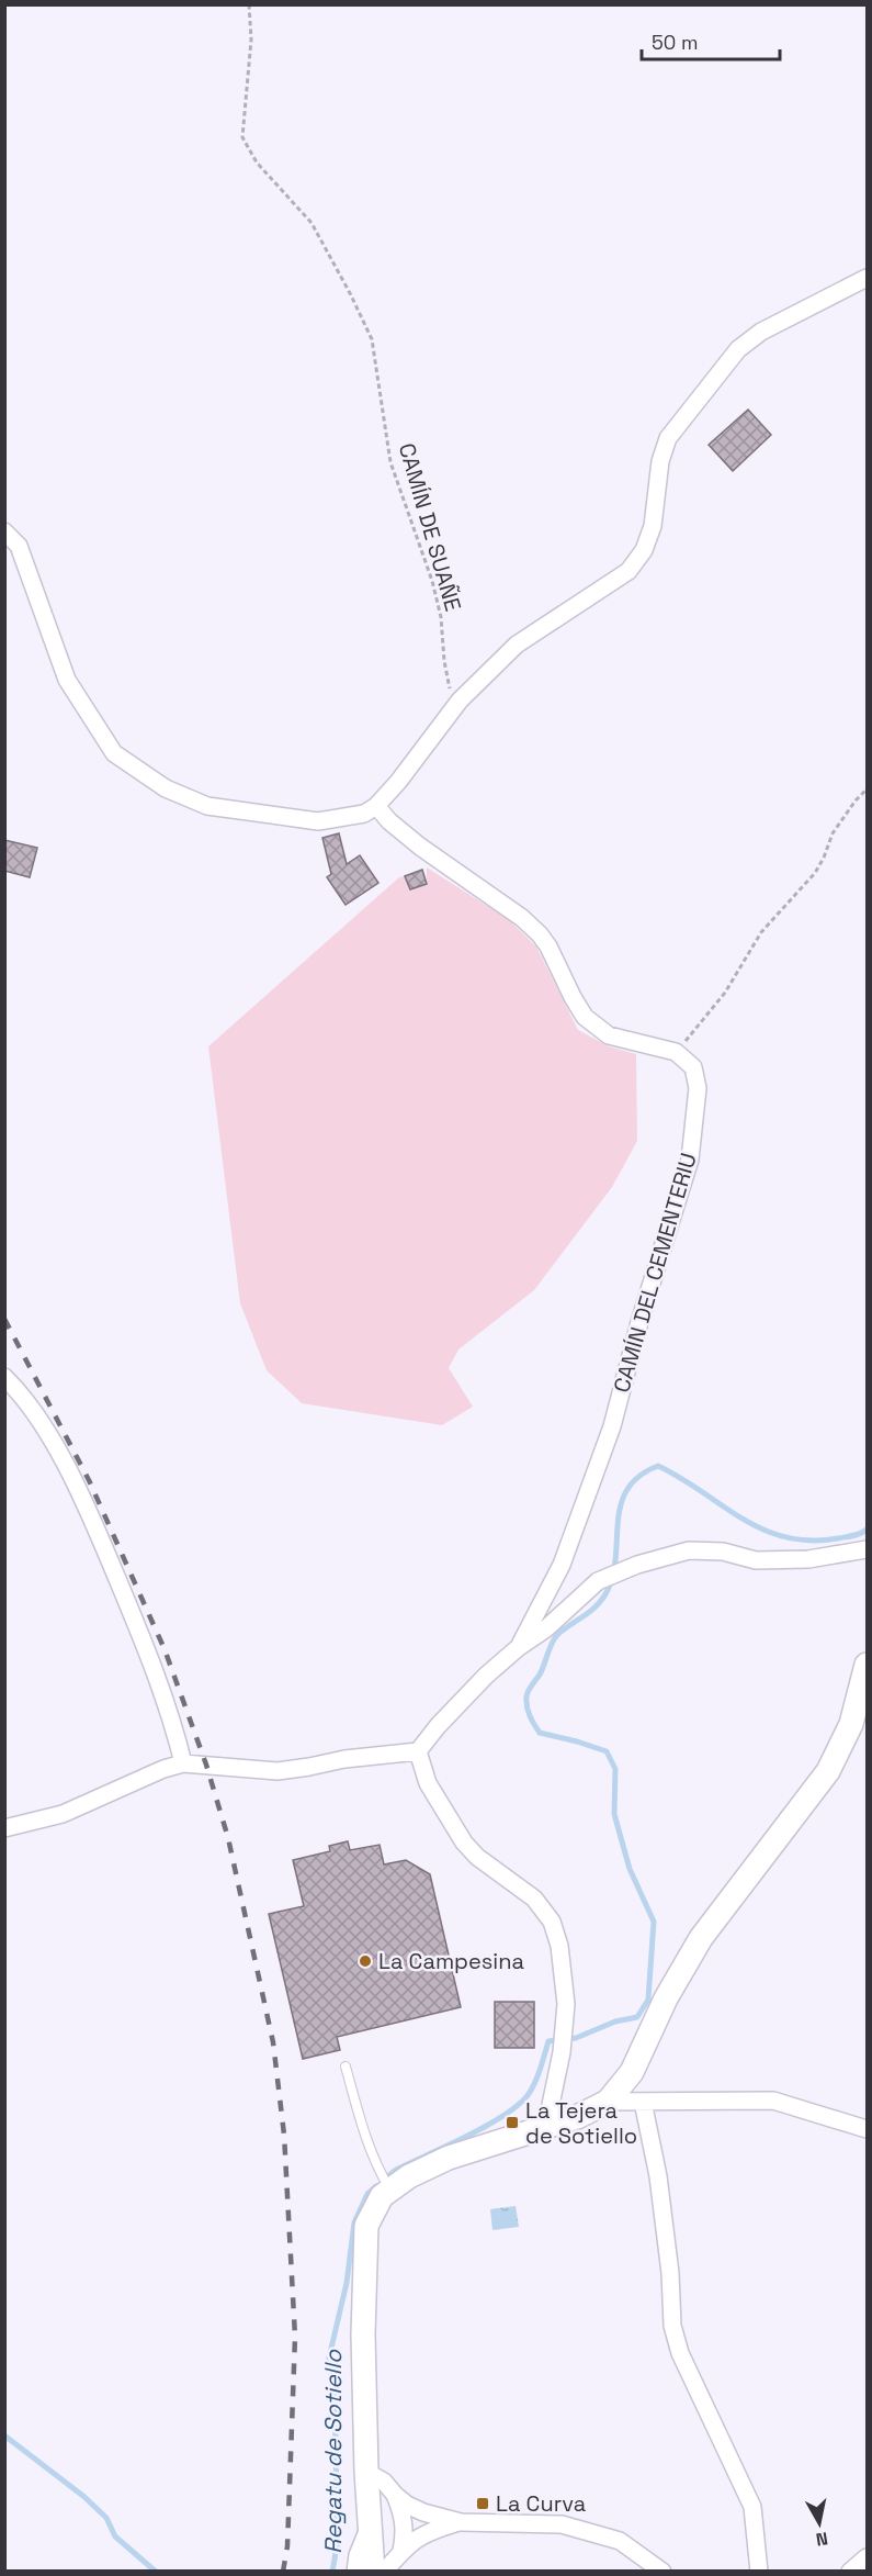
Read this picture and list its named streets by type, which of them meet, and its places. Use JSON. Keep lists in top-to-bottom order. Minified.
{"streets":{"street":["CAMÍN DEL CEMENTERIU"],"path":["CAMÍN DE SUAÑE"]},"water":["Regatu de Sotiello"],"places":{"other":["La Campesina"],"transit":["La Tejera de Sotiello","La Curva"]},"scale_bar":"50 m","north":"bottom"}
